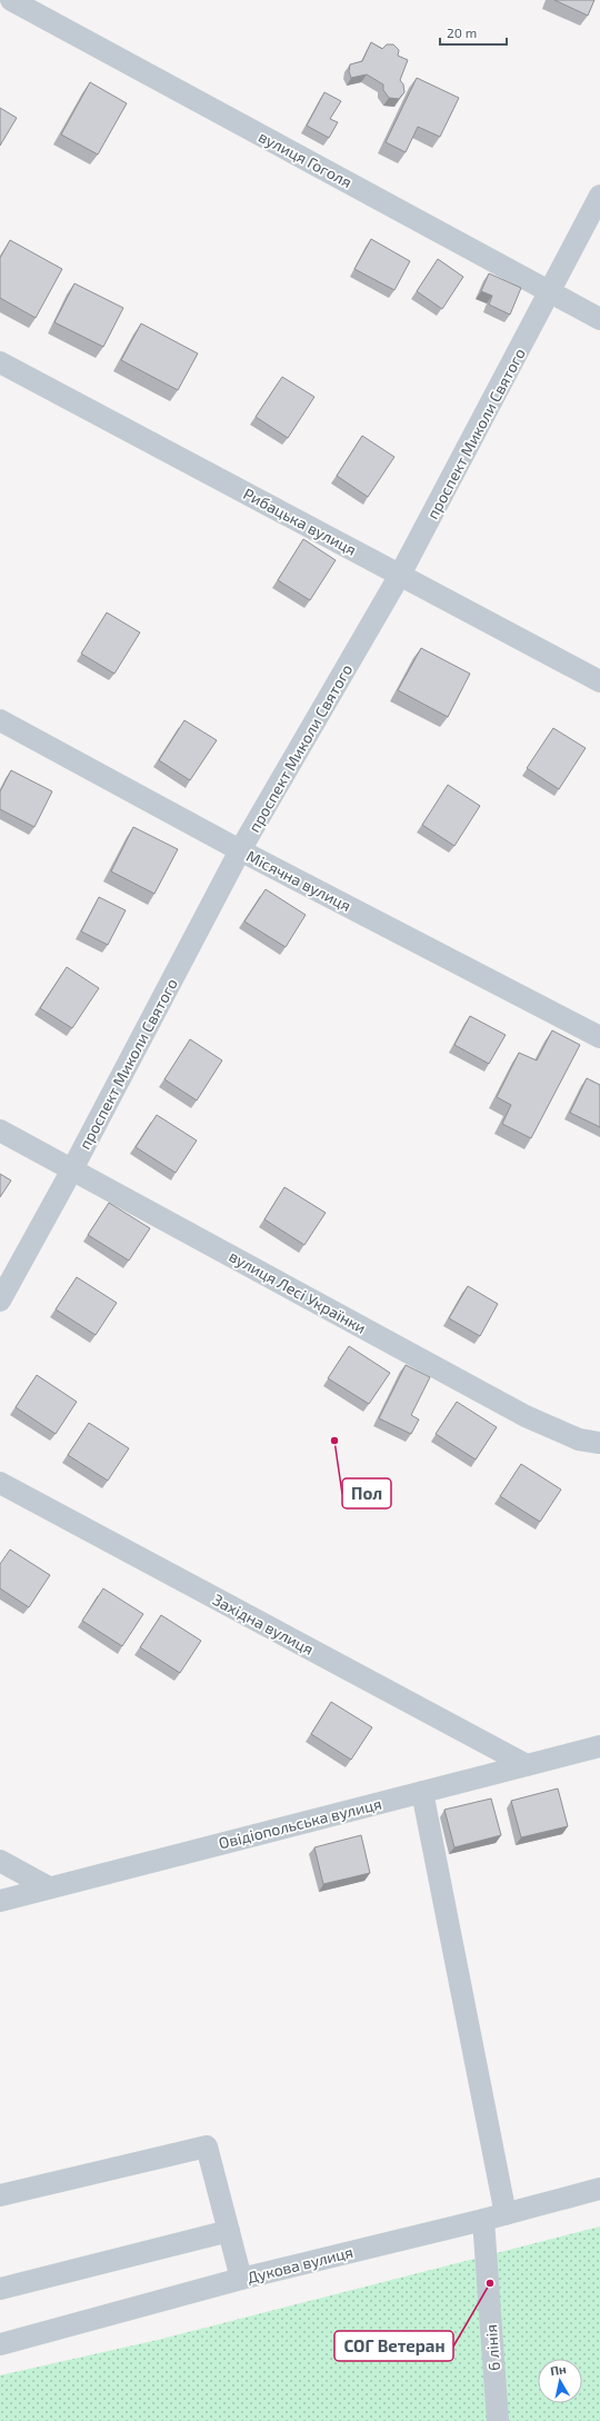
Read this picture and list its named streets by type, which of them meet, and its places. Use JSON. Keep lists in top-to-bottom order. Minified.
{"streets":{"street":["вулиця Гоголя","проспект Миколи Святого","Рибацька вулиця","Місячна вулиця","вулиця Лесі Українки","Західна вулиця","Овідіопольська вулиця","Дукова вулиця","6 лінія"]},"crossings":[["вулиця Гоголя","проспект Миколи Святого"],["проспект Миколи Святого","Рибацька вулиця"],["проспект Миколи Святого","Місячна вулиця"],["проспект Миколи Святого","вулиця Лесі Українки"],["Західна вулиця","Овідіопольська вулиця"],["Дукова вулиця","6 лінія"]],"places":["Пол","СОГ Ветеран"],"scale_bar":"20 m","north":"top"}
